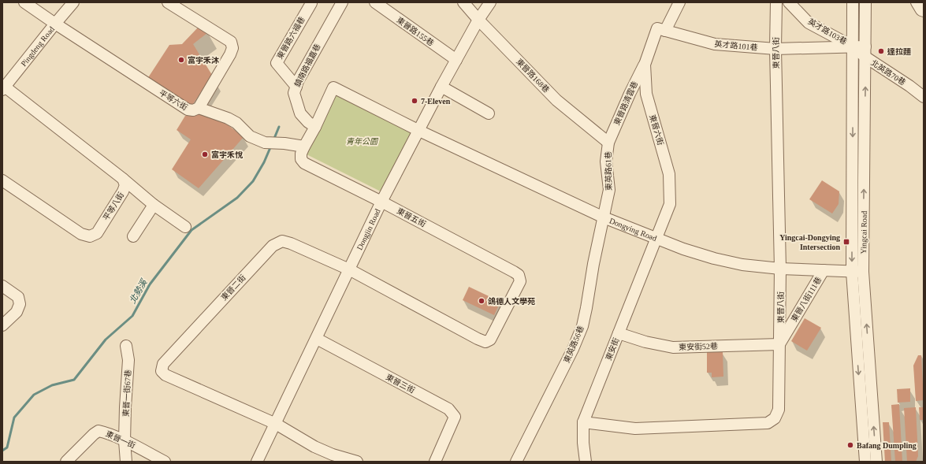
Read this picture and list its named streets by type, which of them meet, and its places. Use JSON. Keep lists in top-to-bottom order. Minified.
{"streets":{"street":["東晉路155巷","英才路103巷","東晉路六福巷","Pingdeng Road","英才路101巷","東晉八街","鎮南路福嘉巷","北英路70巷","東晉路168巷","平等六街","東晉路清雲巷","東晉六街","東英路61巷","平等八街","東晉五街","Dongjin Road","Dongying Road","Yingcai Road","東晉二街","東晉八街111巷","東英路56巷","東安街52巷","東安街","東晉三街","東晉一街67巷","東晉一街"]},"crossings":[["東晉路155巷","Dongjin Road"],["英才路103巷","英才路101巷"],["英才路103巷","北英路70巷"],["英才路103巷","Yingcai Road"],["東晉路六福巷","鎮南路福嘉巷"],["Pingdeng Road","平等六街"],["英才路101巷","東晉八街"],["英才路101巷","北英路70巷"],["英才路101巷","東晉六街"],["英才路101巷","Yingcai Road"],["東晉八街","Dongying Road"],["東晉八街","東晉八街111巷"],["東晉八街","東安街52巷"],["東晉八街","東安街"],["鎮南路福嘉巷","東晉五街"],["北英路70巷","Yingcai Road"],["東晉路168巷","東晉路清雲巷"],["東晉路168巷","東英路61巷"],["東晉路168巷","Dongjin Road"],["東晉路清雲巷","東晉六街"],["東晉路清雲巷","東英路61巷"],["東晉六街","Dongying Road"],["東晉六街","東安街"],["東英路61巷","Dongying Road"],["東英路61巷","東英路56巷"],["東晉五街","Dongjin Road"],["東晉五街","Dongying Road"],["東晉五街","東晉二街"],["Dongjin Road","Dongying Road"],["Dongjin Road","東晉二街"],["Dongjin Road","東晉三街"],["Dongying Road","Yingcai Road"],["Dongying Road","東晉八街111巷"],["Dongying Road","東英路56巷"],["Dongying Road","東安街"],["東晉八街111巷","東安街52巷"],["東安街52巷","東安街"],["東晉一街67巷","東晉一街"]],"water":["北勢溪"],"parks":["青年公園"],"places":{"other":["達拉麵","富宇禾沐","7-Eleven","富宇禾悅","鴿德人文學苑","Bafang Dumpling"],"transit":["Yingcai-Dongying Intersection"]}}
